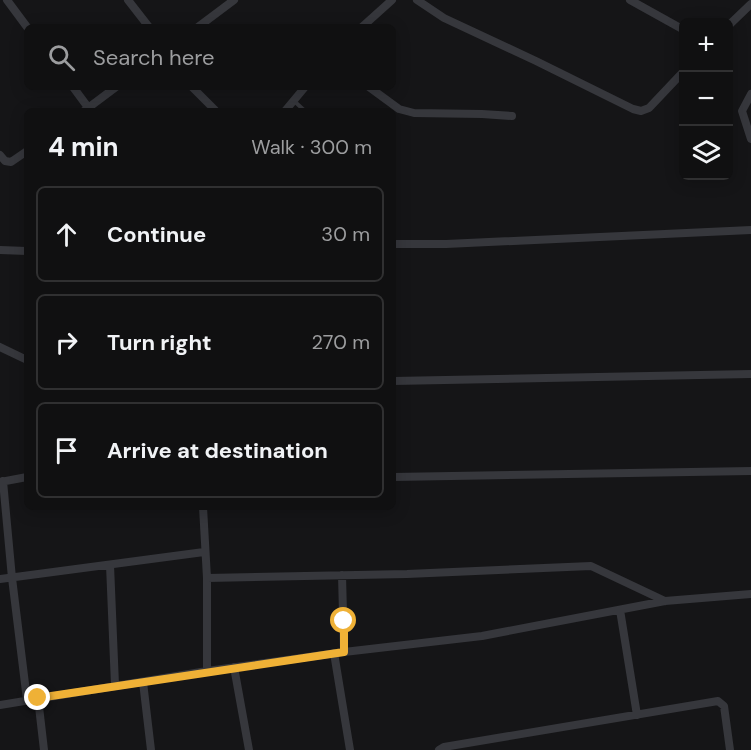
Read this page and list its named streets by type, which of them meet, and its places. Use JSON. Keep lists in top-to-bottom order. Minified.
{"page":{"map_buttons":["+","−"],"search":"Search here","heading":["4 min","Walk · 300 m"],"list":[["Continue","30 m"],["Turn right","270 m"],"Arrive at destination"]}}
